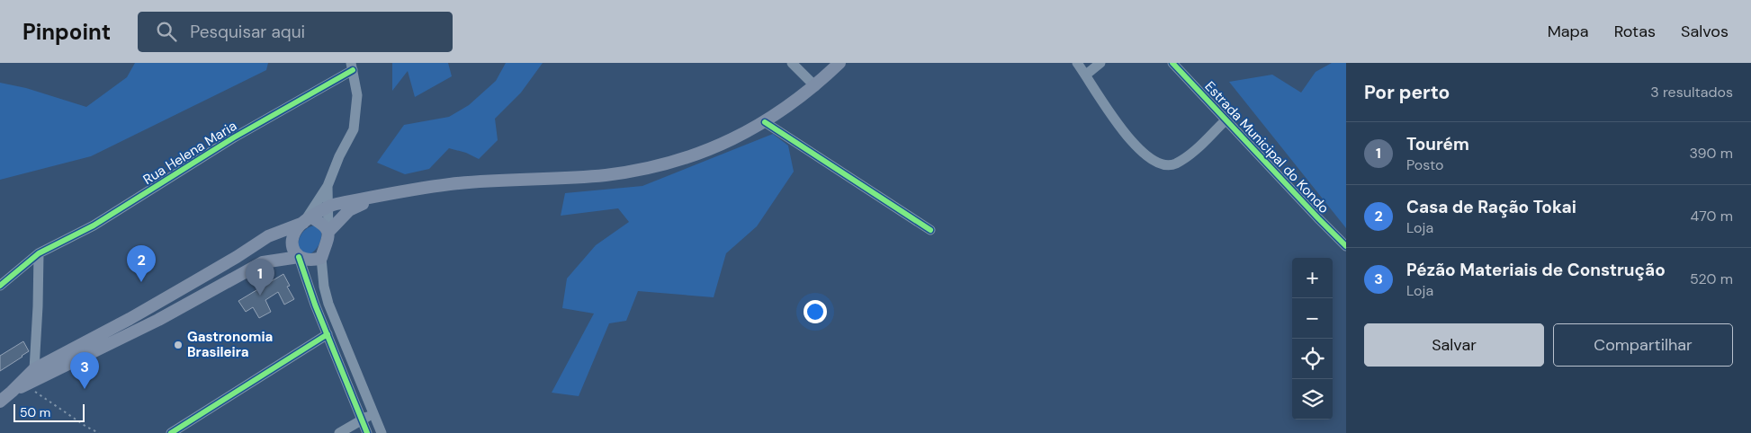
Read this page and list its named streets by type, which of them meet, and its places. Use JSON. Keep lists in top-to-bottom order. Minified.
{"streets":{"street":["Estrada Municipal do Kondo","Rua Helena Maria"]},"places":["Gastronomia Brasileira"],"scale_bar":"50 m","page":{"header":"Pinpoint","search":"Pesquisar aqui","nav":["Mapa","Rotas","Salvos"],"heading":["Por perto","3 resultados"],"list":[{"mark":"1","name":"Tourém","note":"Posto","value":"390 m"},{"mark":"2","name":"Casa de Ração Tokai","note":"Loja","value":"470 m"},{"mark":"3","name":"Pézão Materiais de Construção","note":"Loja","value":"520 m"}],"pins":["2","1","3"],"map_buttons":["+","−"],"buttons":["Salvar","Compartilhar"],"scale":"50 m"}}
